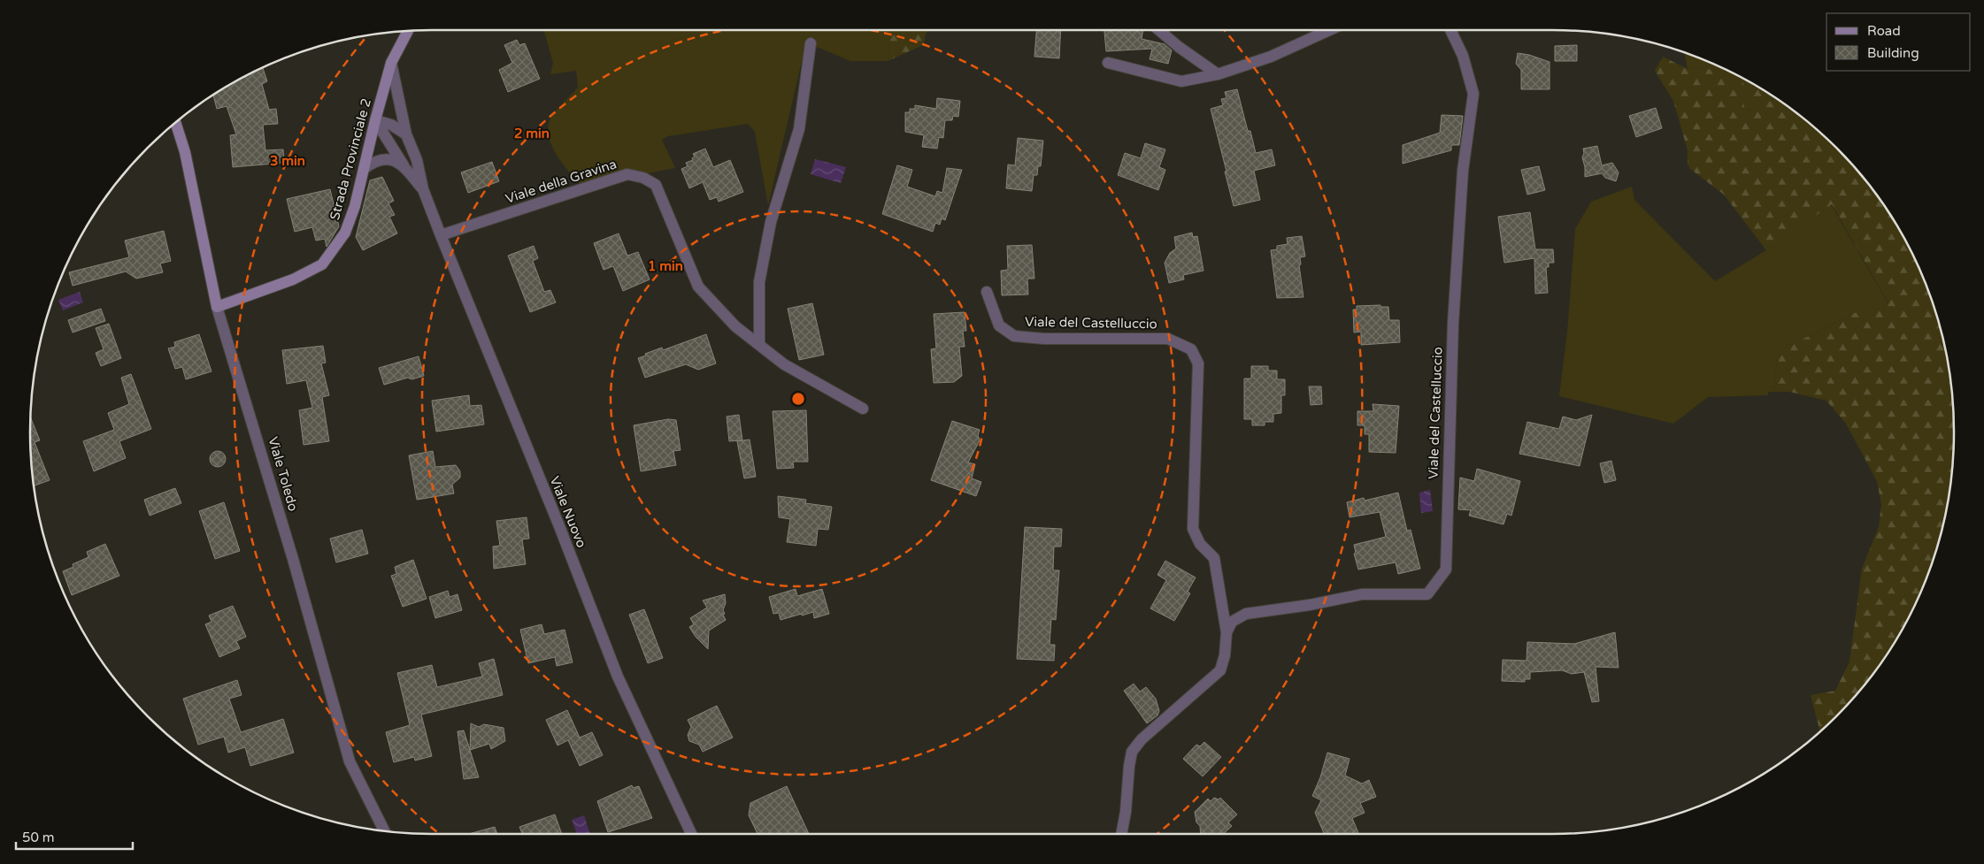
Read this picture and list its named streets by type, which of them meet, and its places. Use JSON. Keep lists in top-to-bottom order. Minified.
{"streets":{"street":["Strada Provinciale 2","Viale della Gravina","Viale del Castelluccio","Viale Toledo","Viale Nuovo"]},"crossings":[["Strada Provinciale 2","Viale Toledo"],["Strada Provinciale 2","Viale Nuovo"],["Viale della Gravina","Viale Nuovo"]],"legend":["Road","Building"],"scale_bar":"50 m","rings":["2 min","3 min","1 min"]}
